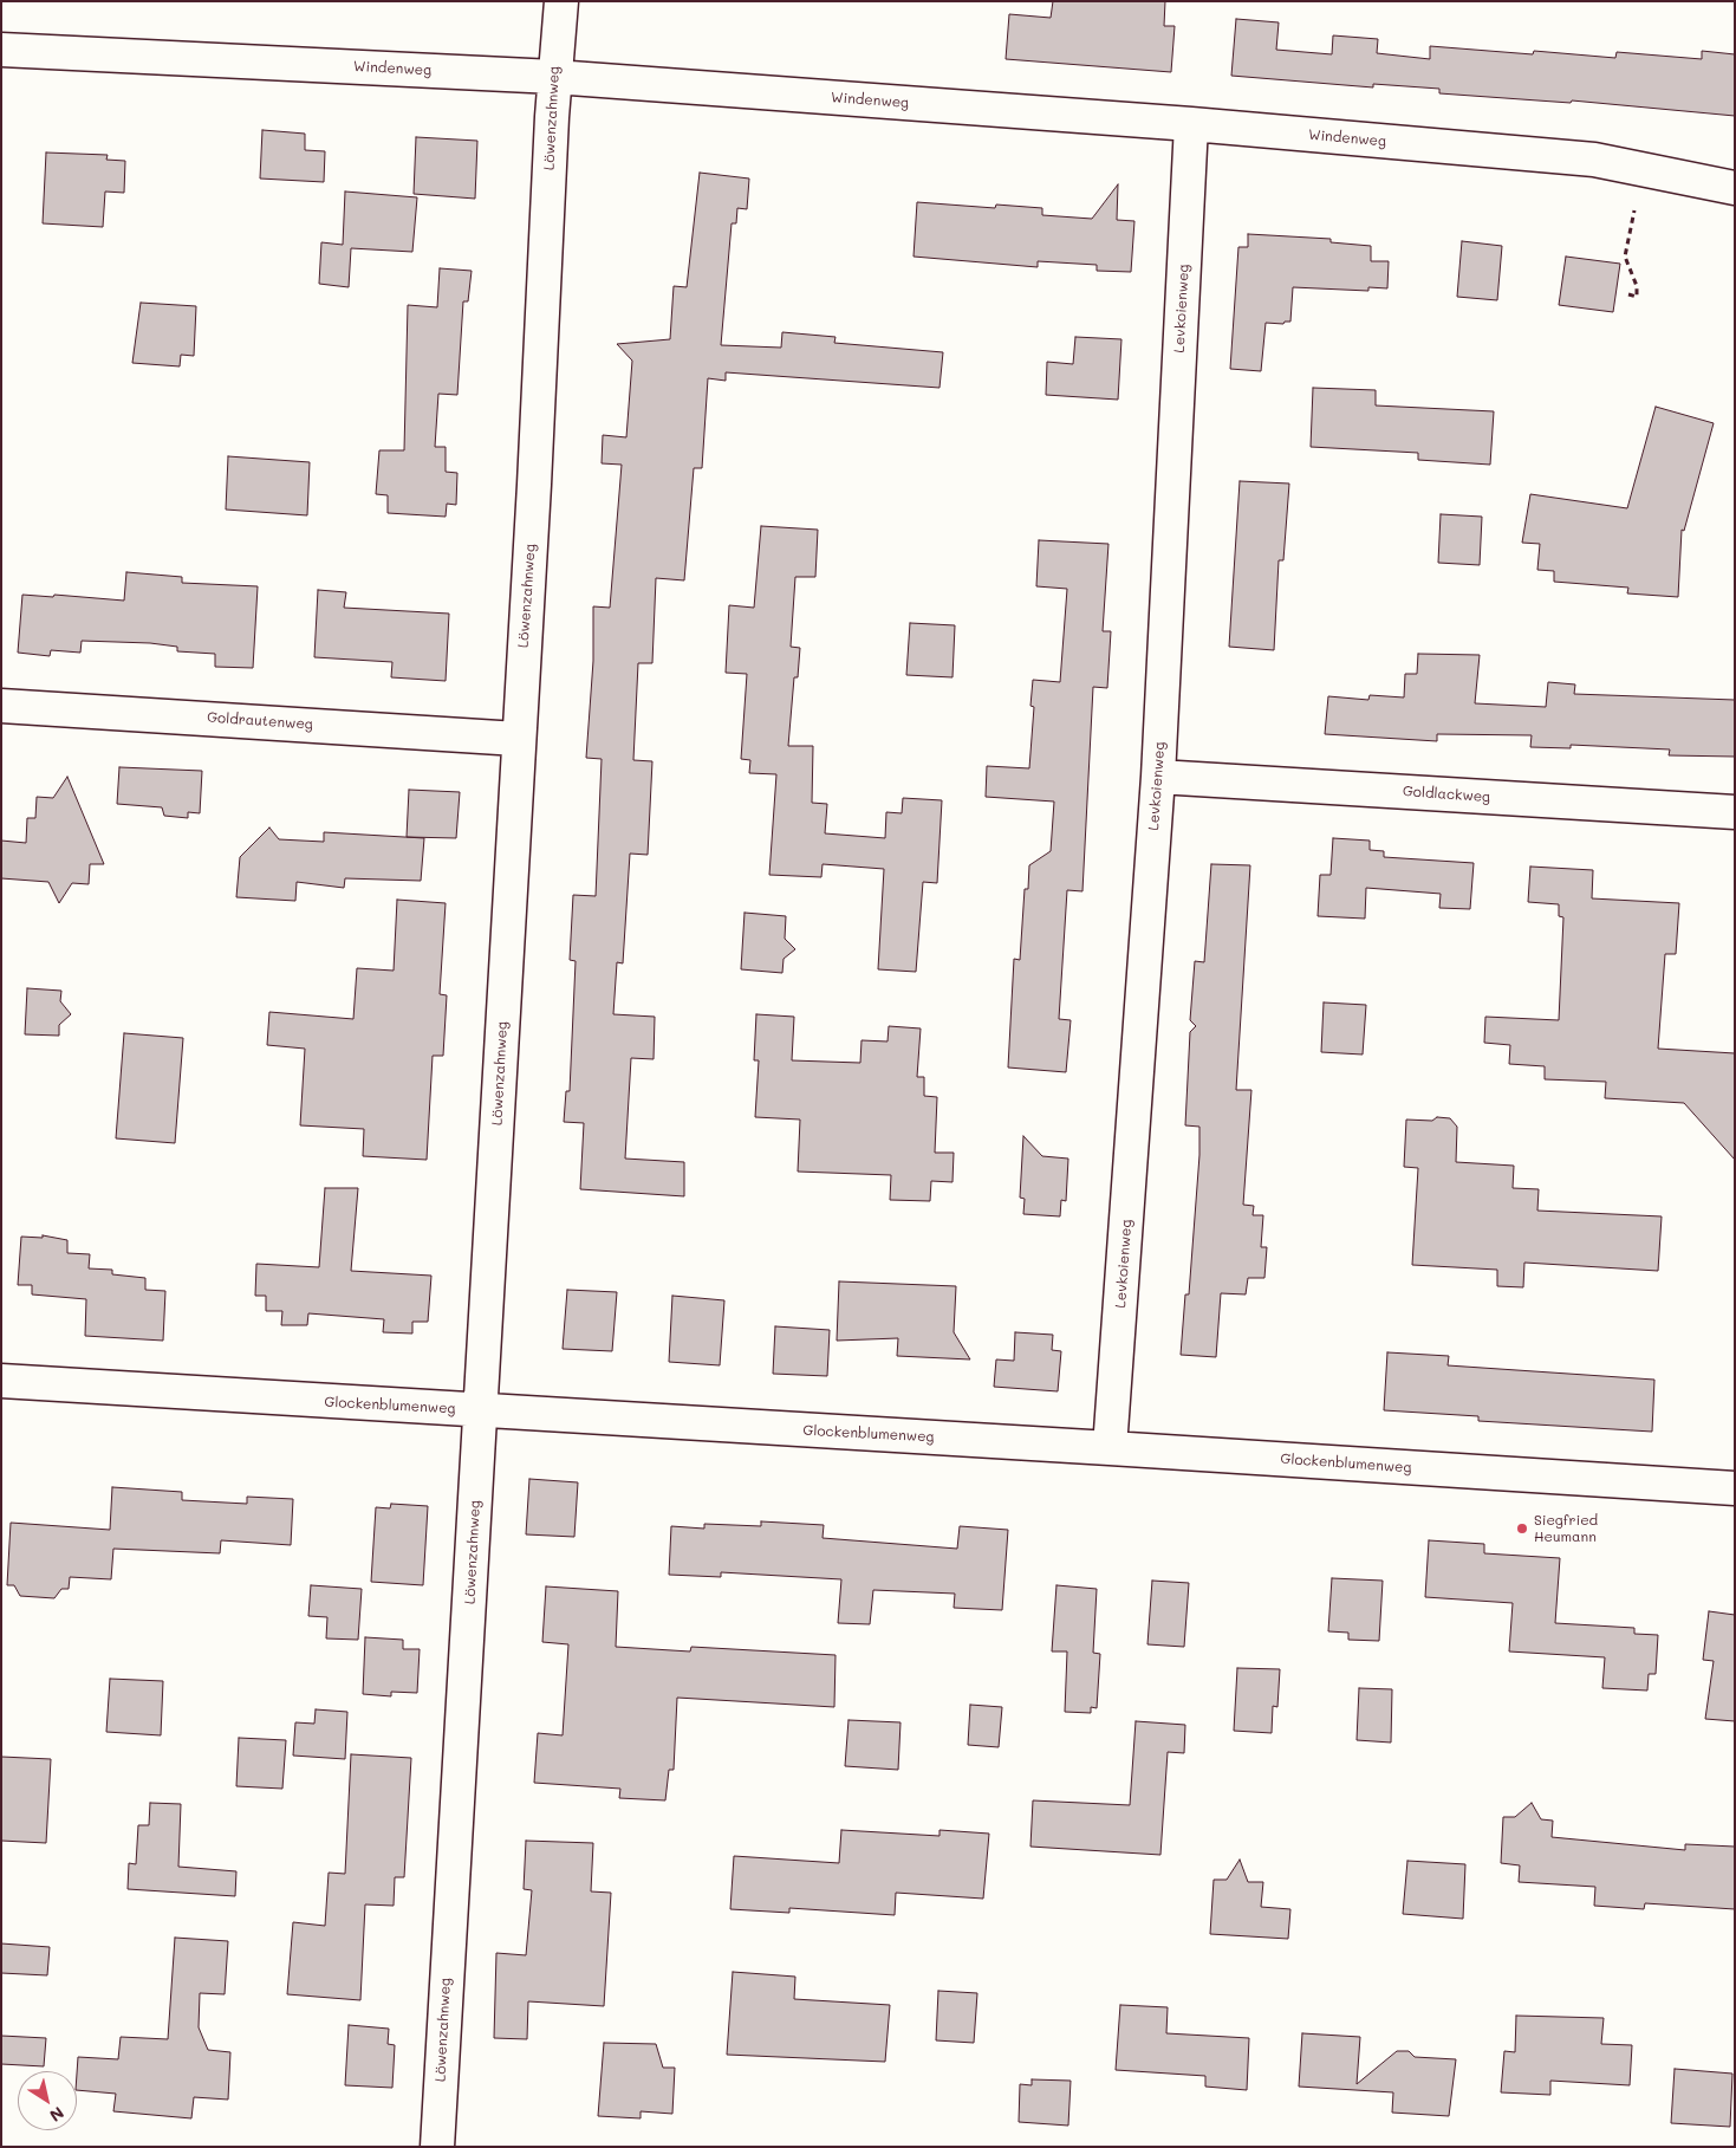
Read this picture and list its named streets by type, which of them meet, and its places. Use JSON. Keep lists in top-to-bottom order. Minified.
{"streets":{"street":["Windenweg","Löwenzahnweg","Levkoienweg","Goldrautenweg","Goldlackweg","Glockenblumenweg"]},"crossings":[["Windenweg","Löwenzahnweg"],["Windenweg","Levkoienweg"],["Löwenzahnweg","Goldrautenweg"],["Löwenzahnweg","Glockenblumenweg"],["Levkoienweg","Goldlackweg"],["Levkoienweg","Glockenblumenweg"]],"places":["Siegfried Heumann"],"north":"bottom right"}
